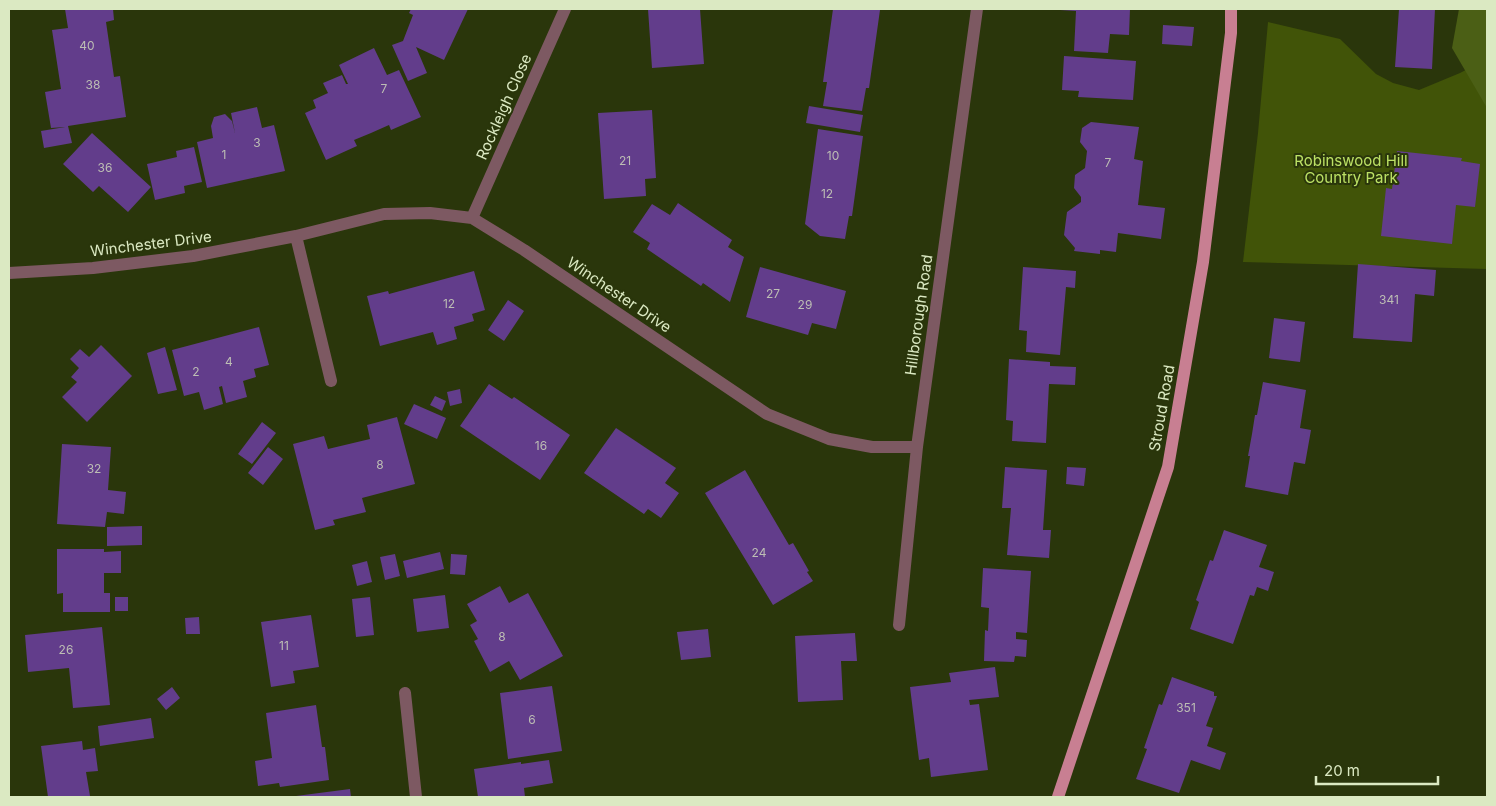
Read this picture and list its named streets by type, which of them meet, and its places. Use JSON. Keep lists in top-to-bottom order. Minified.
{"streets":{"main road":["Stroud Road"],"street":["Rockleigh Close","Winchester Drive","Hillborough Road"]},"crossings":[["Rockleigh Close","Winchester Drive"],["Winchester Drive","Hillborough Road"]],"parks":["Robinswood Hill Country Park"],"house_numbers":["40","38","7","3","1","10","21","7","36","12","27","341","12","29","4","2","16","8","32","24","8","11","26","351","6"],"scale_bar":"20 m"}
